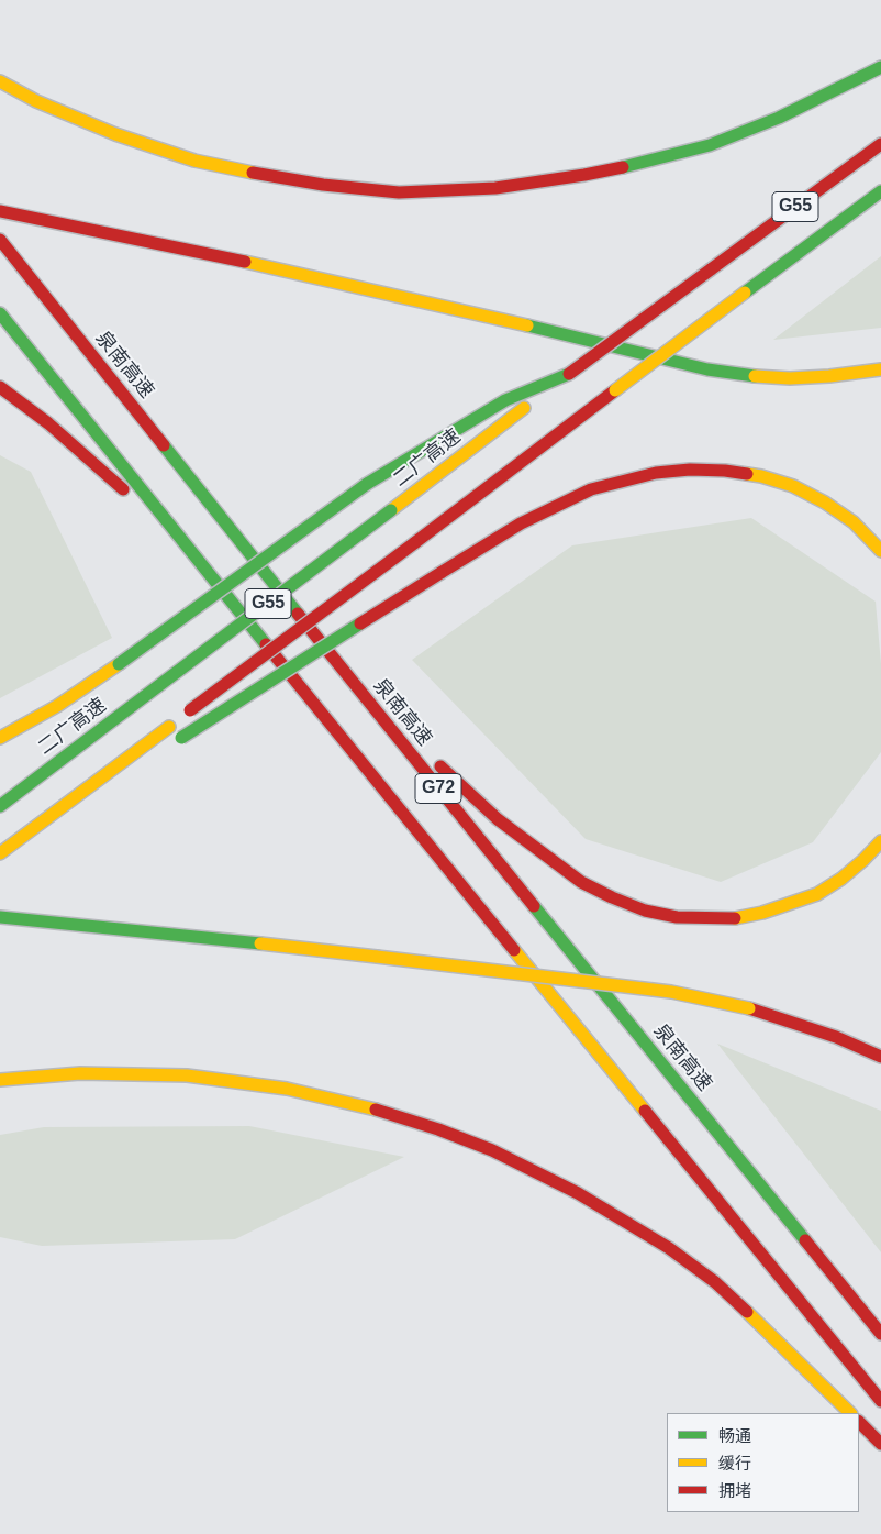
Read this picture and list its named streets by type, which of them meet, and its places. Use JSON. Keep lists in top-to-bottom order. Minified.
{"streets":{"highway":["G55","泉南高速","二广高速","G72"]},"legend":["畅通","缓行","拥堵"]}
